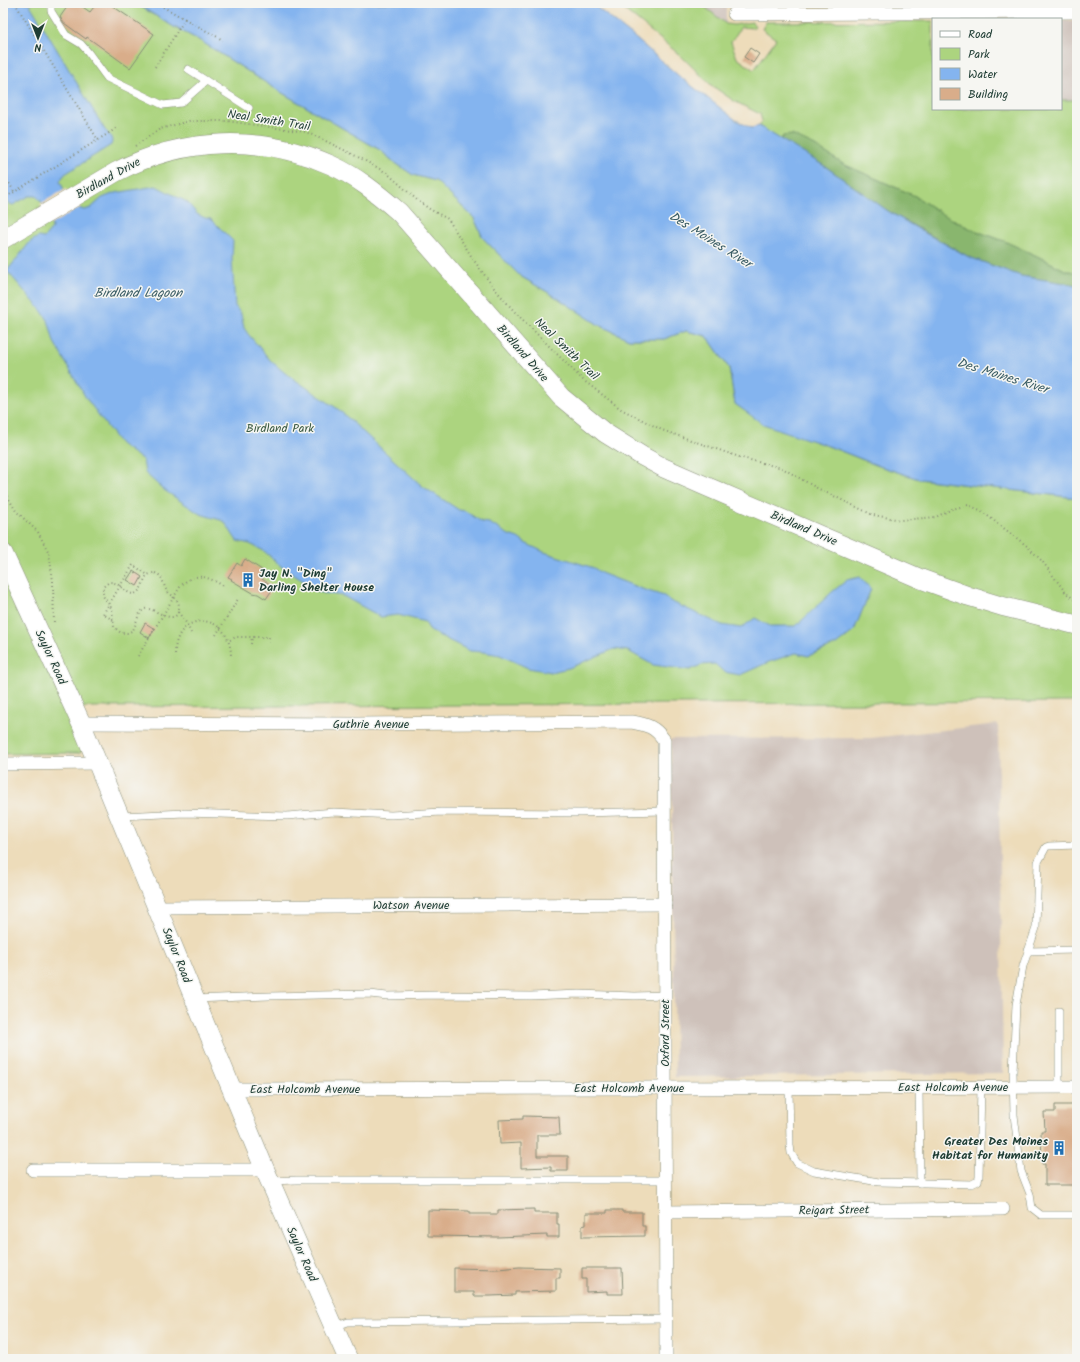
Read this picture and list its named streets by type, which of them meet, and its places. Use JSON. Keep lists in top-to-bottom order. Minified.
{"streets":{"street":["Birdland Drive","Saylor Road","Guthrie Avenue","Watson Avenue","Oxford Street","East Holcomb Avenue","Reigart Street"],"path":["Neal Smith Trail"]},"crossings":[["Saylor Road","Guthrie Avenue"],["Saylor Road","Watson Avenue"],["Saylor Road","East Holcomb Avenue"],["Guthrie Avenue","Oxford Street"],["Watson Avenue","Oxford Street"],["Oxford Street","East Holcomb Avenue"],["Oxford Street","Reigart Street"]],"water":["Des Moines River","Birdland Lagoon"],"parks":["Birdland Park"],"places":{"building":["Jay N. \"Ding\" Darling Shelter House","Greater Des Moines Habitat for Humanity"]},"legend":["Road","Park","Water","Building"],"north":"bottom"}
